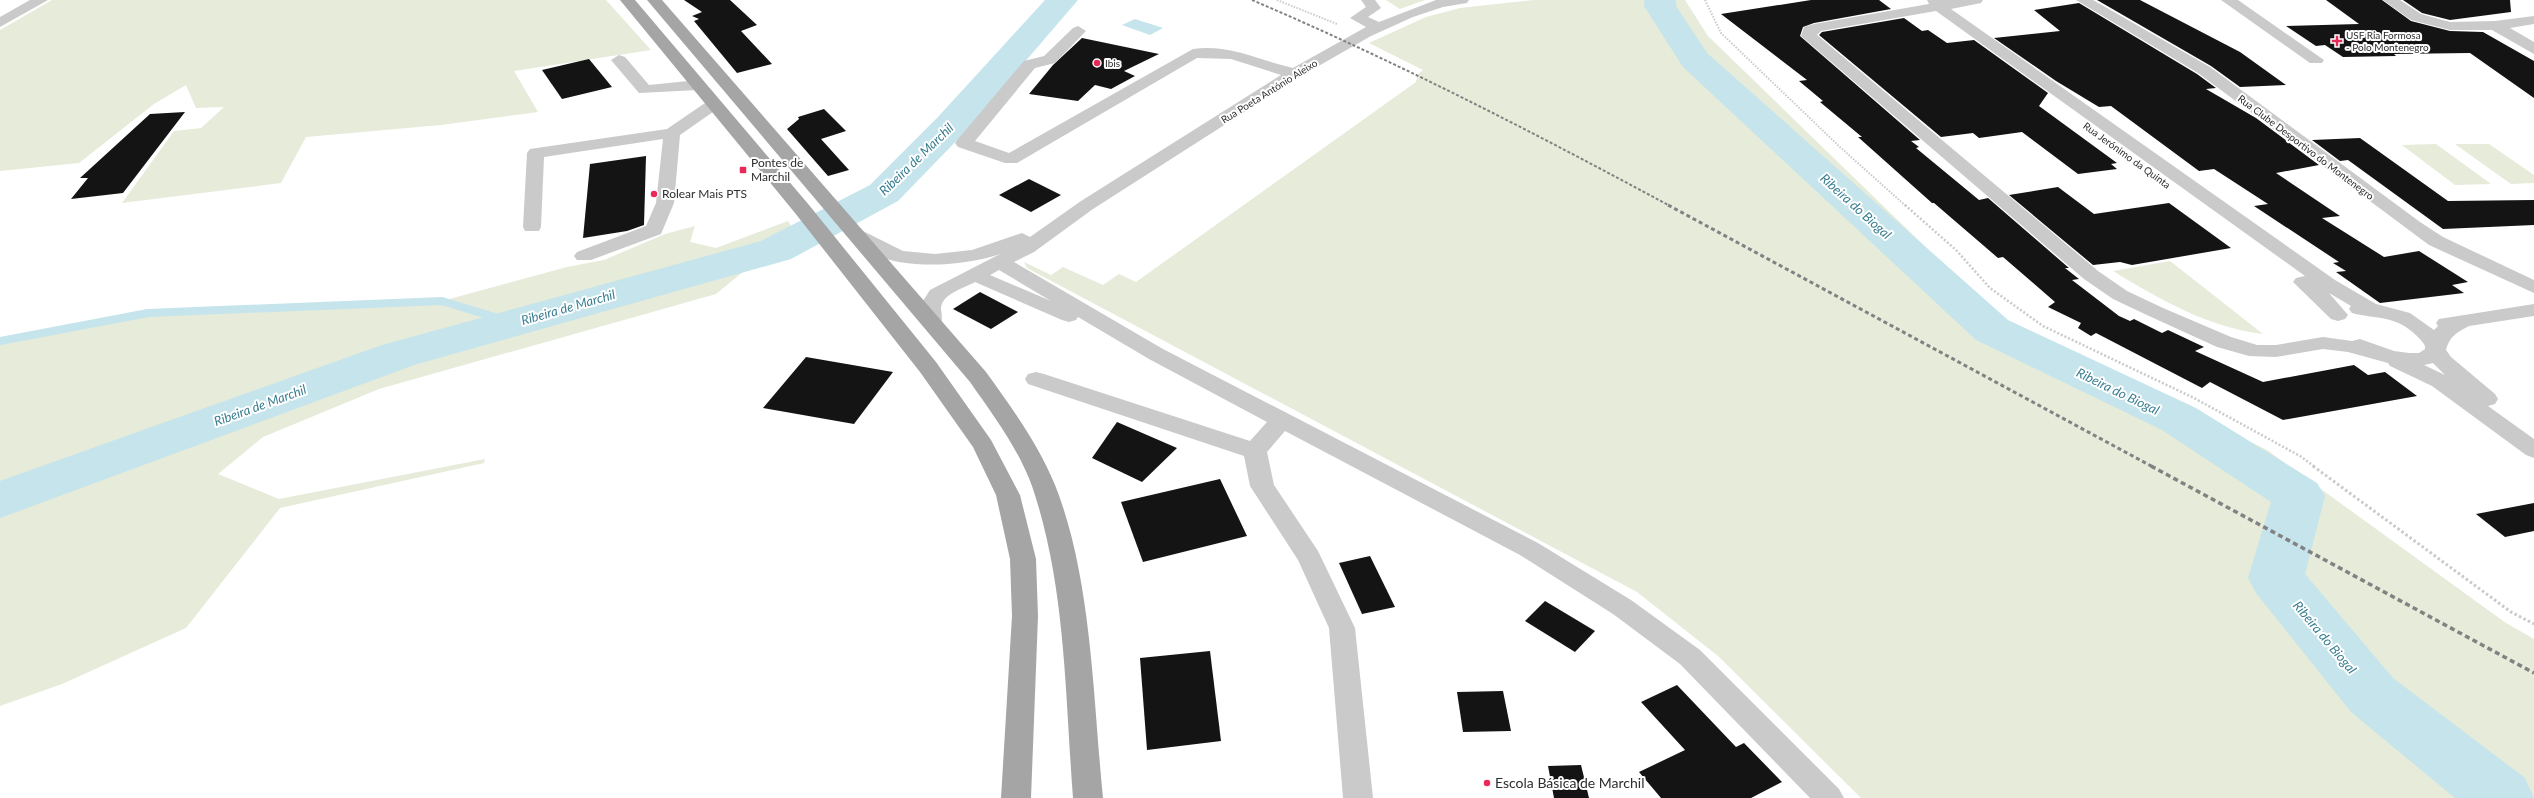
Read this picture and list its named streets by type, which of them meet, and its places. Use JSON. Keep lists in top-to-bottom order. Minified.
{"streets":{"street":["Rua Poeta António Aleixo","Rua Clube Desportivo do Montenegro","Rua Jerónimo da Quinta"]},"water":["Ribeira de Marchil","Ribeira do Biogal"],"places":{"health":["USF Ria Formosa - Polo Montenegro"],"other":["Ibis","Rolear Mais PTS","Escola Básica de Marchil"],"transit":["Pontes de Marchil"]}}
